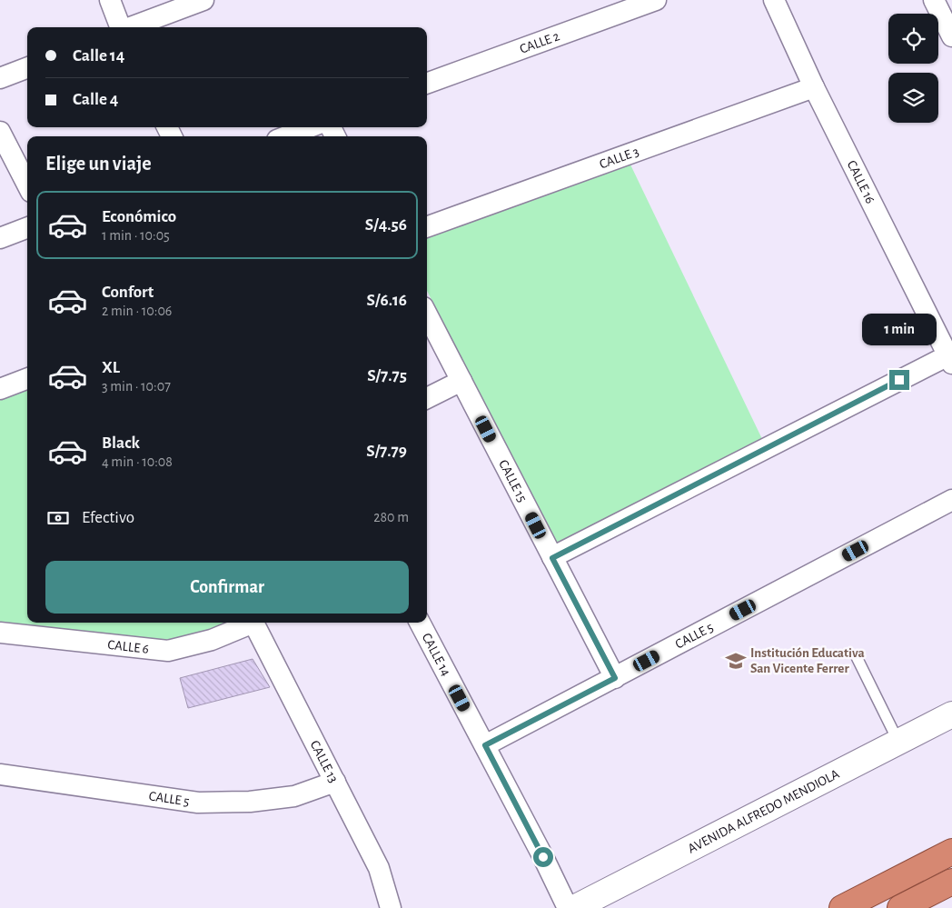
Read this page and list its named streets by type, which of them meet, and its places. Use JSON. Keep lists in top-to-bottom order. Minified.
{"streets":{"street":["CALLE 2","CALLE 3","CALLE 16","CALLE 15","CALLE 5","CALLE 6","CALLE 14","CALLE 13","AVENIDA ALFREDO MENDIOLA"]},"crossings":[["CALLE 3","CALLE 16"],["CALLE 15","CALLE 5"],["CALLE 5","CALLE 14"],["CALLE 5","CALLE 13"]],"places":{"school or university":["Institución Educativa San Vicente Ferrer"]},"page":{"banner":["Calle 14","Calle 4"],"heading":"Elige un viaje","list":[{"name":"Económico","note":"1 min · 10:05","value":"S/4.56"},{"name":"Confort","note":"2 min · 10:06","value":"S/6.16"},{"name":"XL","note":"3 min · 10:07","value":"S/7.75"},{"name":"Black","note":"4 min · 10:08","value":"S/7.79"}],"bubble":"1 min","pay":["Efectivo","280 m"],"buttons":"Confirmar"}}
